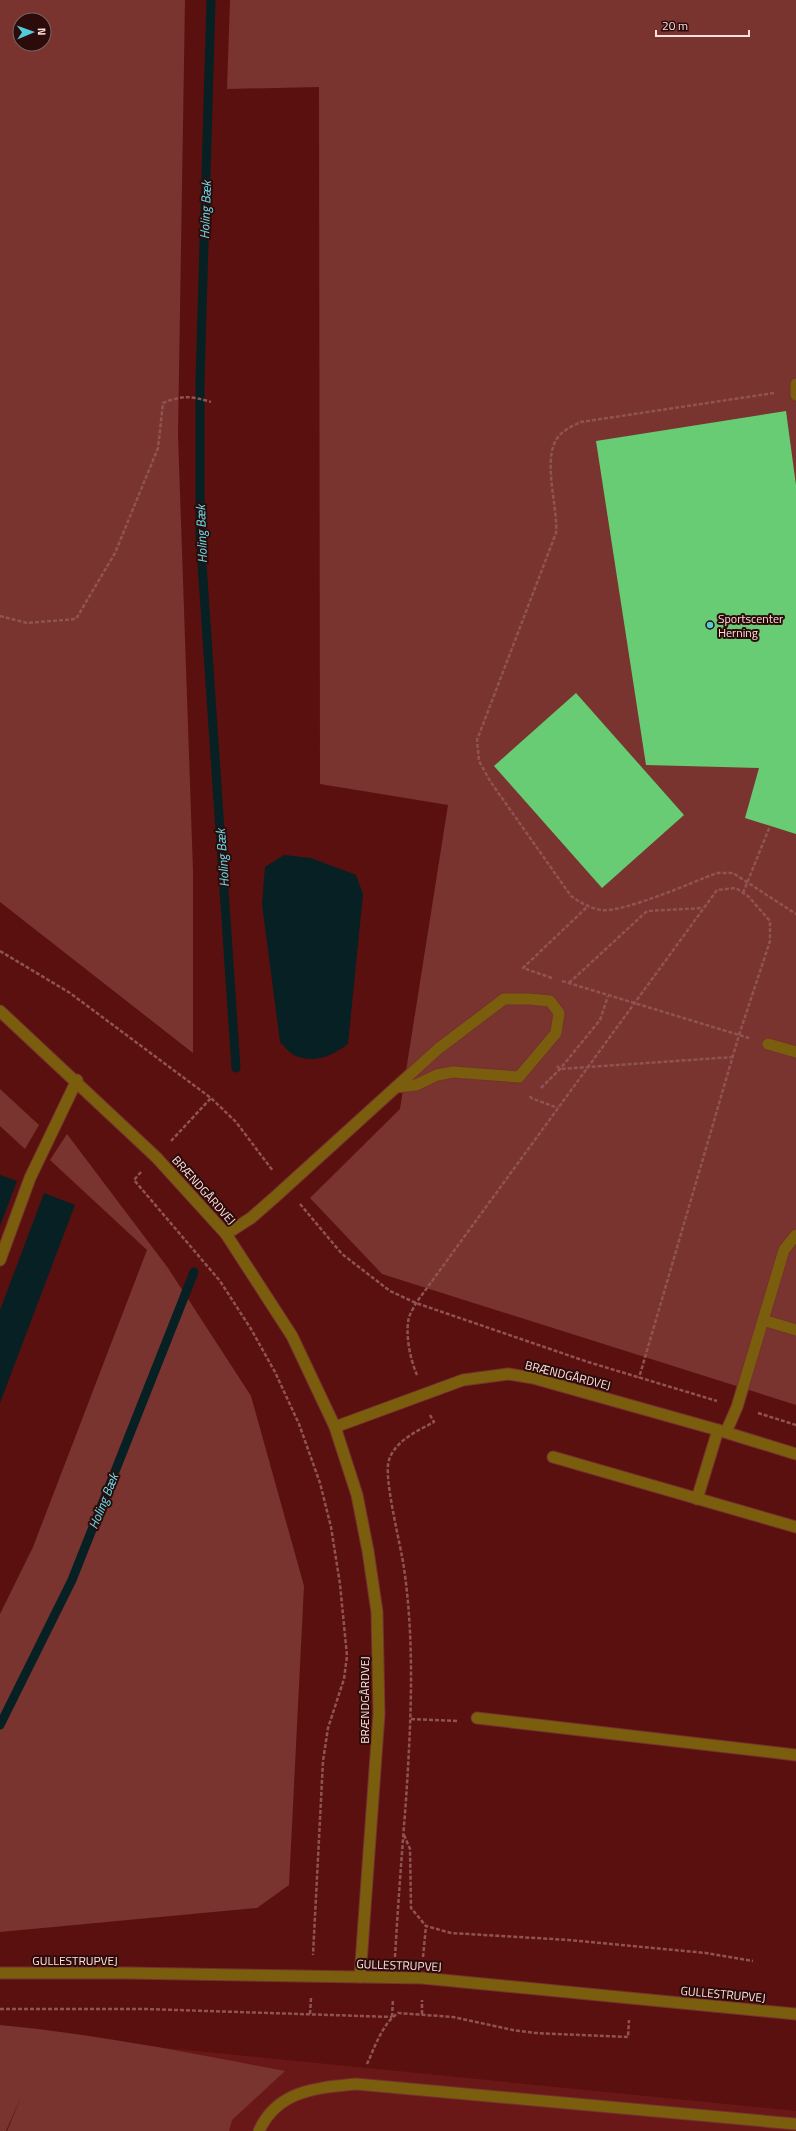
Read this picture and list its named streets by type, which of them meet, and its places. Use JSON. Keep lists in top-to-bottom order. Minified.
{"streets":{"street":["BRÆNDGÅRDVEJ","GULLESTRUPVEJ"]},"crossings":[["BRÆNDGÅRDVEJ","GULLESTRUPVEJ"]],"water":["Holing Bæk"],"places":["Sportscenter Herning"],"scale_bar":"20 m","north":"right"}
